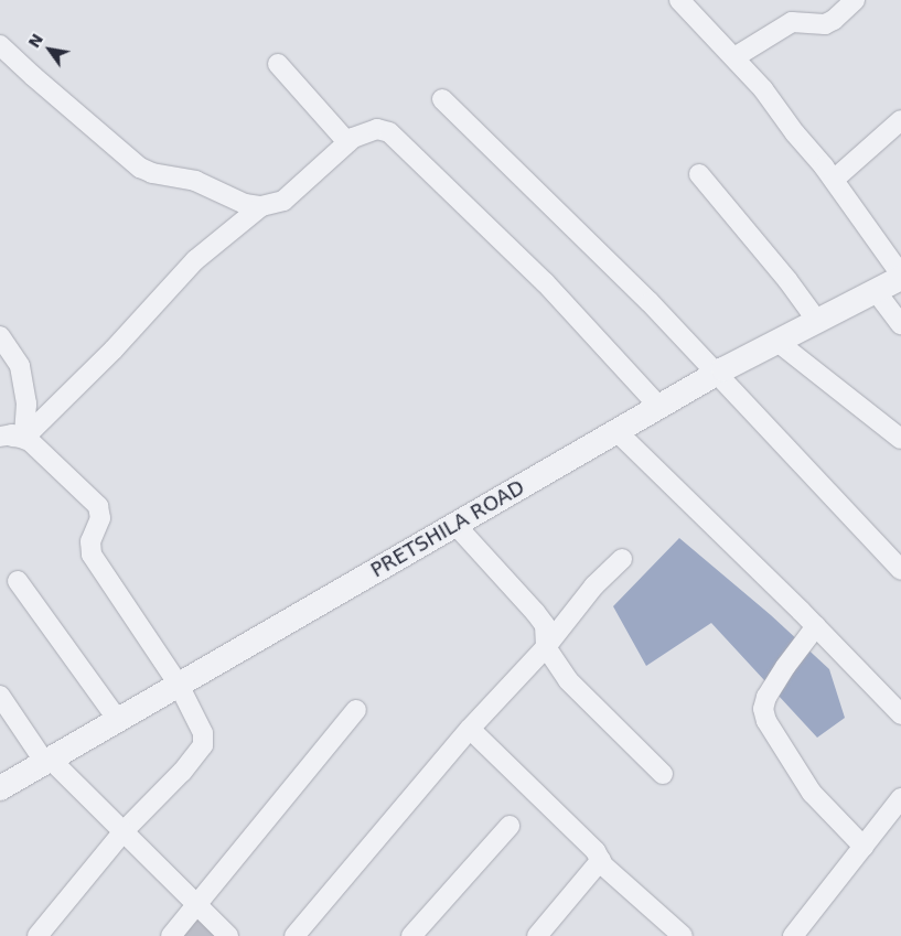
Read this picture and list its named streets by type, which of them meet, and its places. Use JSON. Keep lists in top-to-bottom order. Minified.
{"streets":{"street":["PRETSHILA ROAD"]},"north":"top left"}
